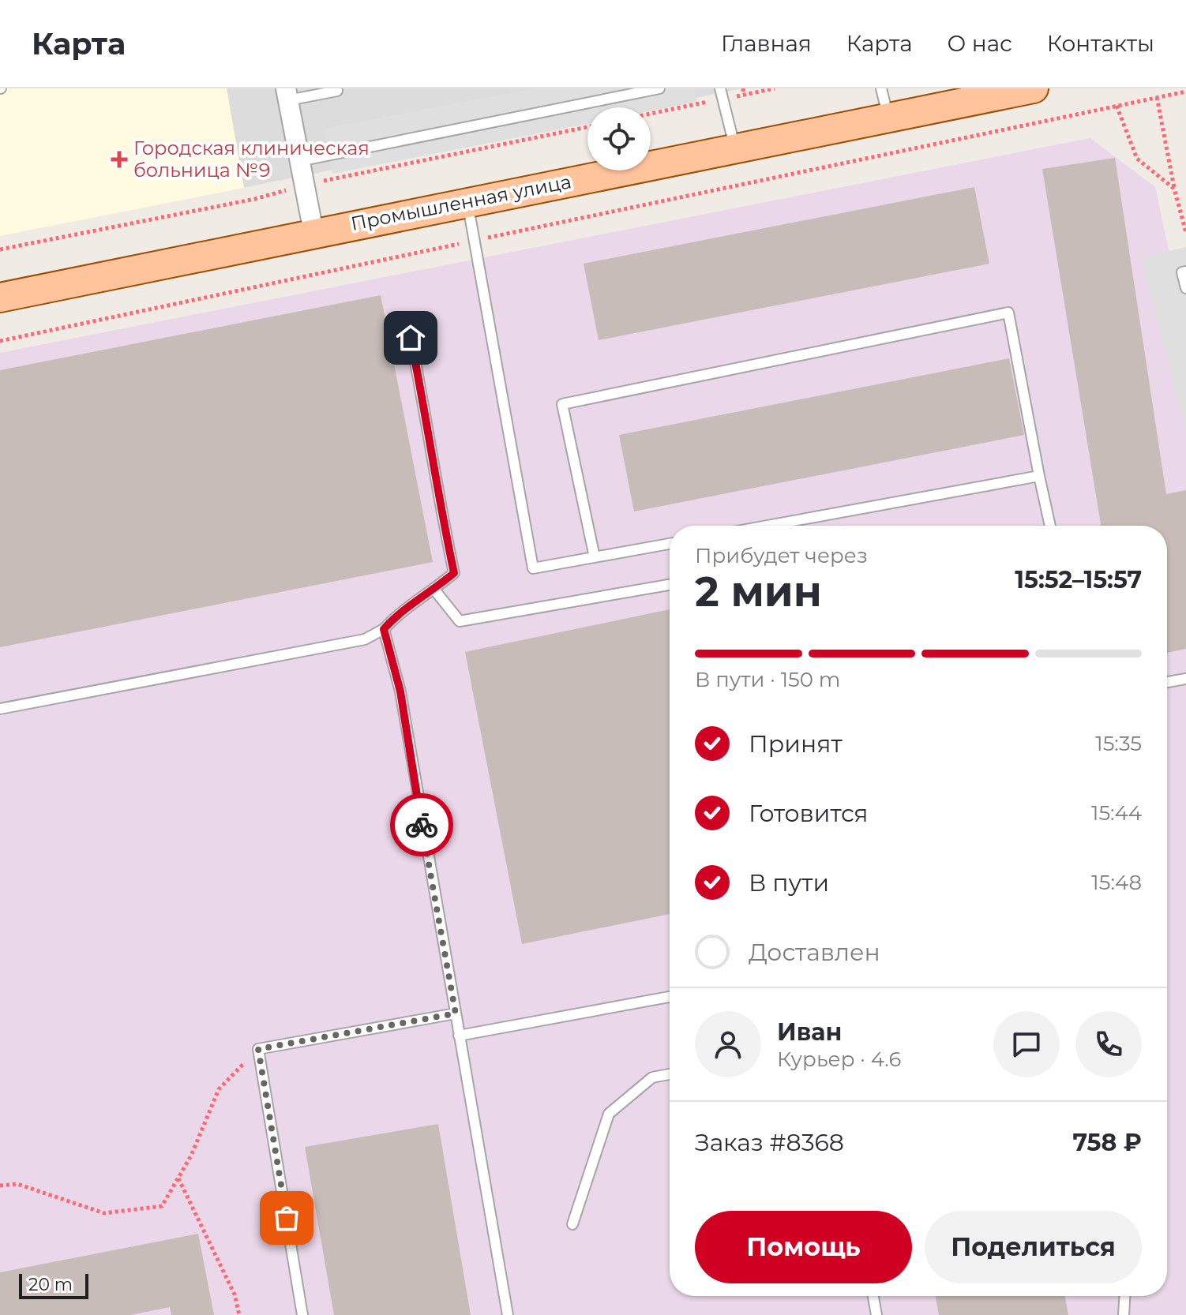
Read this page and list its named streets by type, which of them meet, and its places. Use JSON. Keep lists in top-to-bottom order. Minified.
{"streets":{"main road":["Промышленная улица"]},"places":{"health":["Городская клиническая больница №9"]},"scale_bar":"20 m","page":{"header":"Карта","nav":["Главная","Карта","О нас","Контакты"],"heading":["2 мин","Прибудет через","15:52–15:57"],"panel":["Иван","Курьер · 4.6","Заказ #8368","758 ₽"],"bar":"В пути · 150 m","list":[["Принят","15:35"],["Готовится","15:44"],["В пути","15:48"],"Доставлен"],"buttons":["Помощь","Поделиться"],"scale":"20 m"}}
